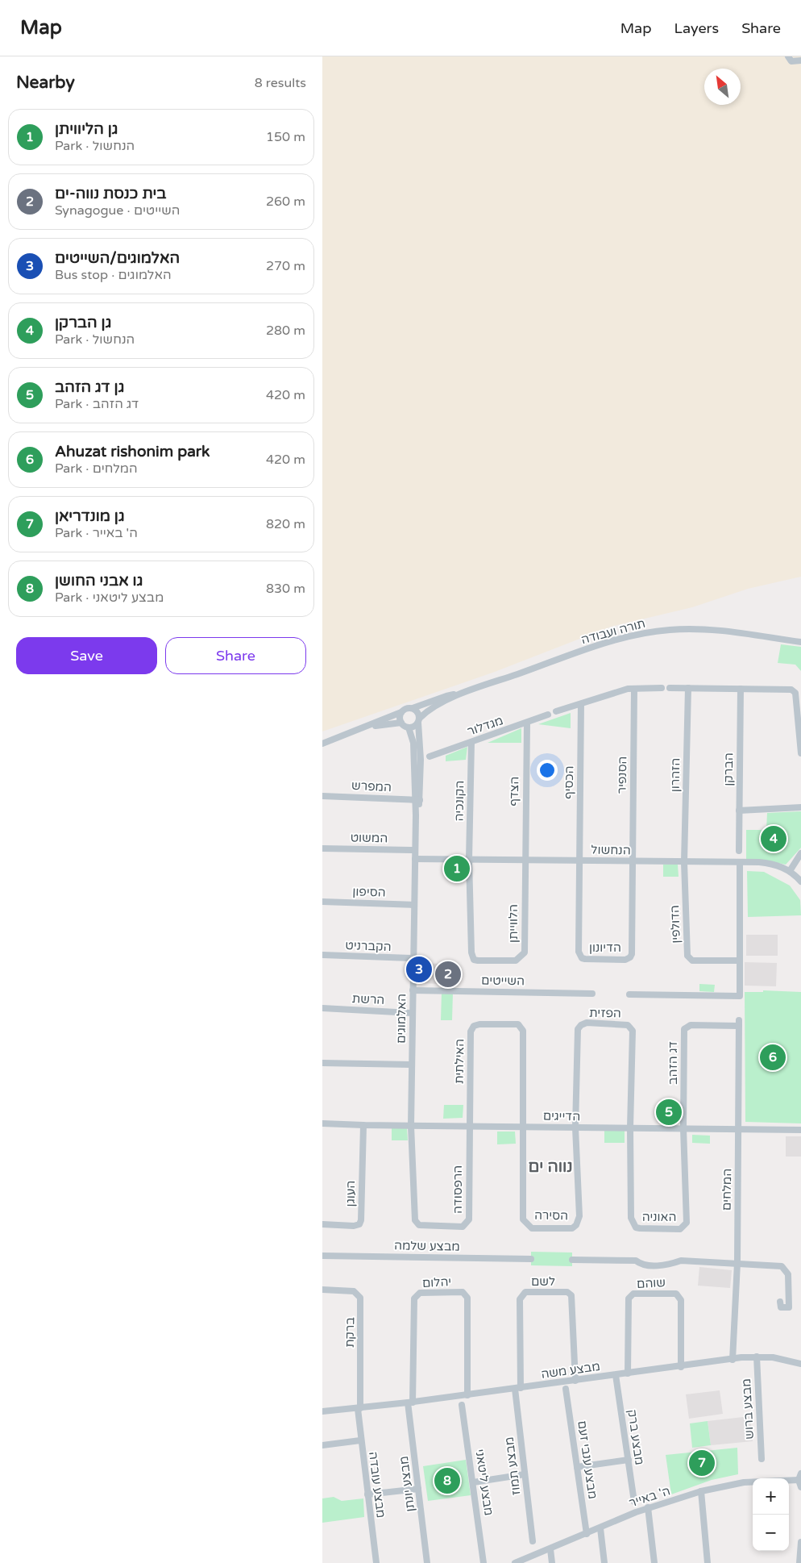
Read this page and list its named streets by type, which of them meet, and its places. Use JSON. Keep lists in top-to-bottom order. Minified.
{"streets":{"street":["תורה ועבודה","מגדלור","הברקן","הסנפיר","הזהרון","הכסיף","המפרש","הצדף","הקונכיה","המשוט","הנחשול","הסיפון","הלווייתן","הדולפין","הקברניט","הדיונון","השייטים","הרשת","הפזית","האלמוגים","האילתית","דג הזהב","הדייגים","הרפסודה","המלחים","העוגן","הסירה","האוניה","מבצע שלמה","לשם","יהלום","שוהם","ברקת","מבצע משה","מבצע ברוש","מבצע ברק","מבצע ענבי זעם","מבצע תמוז","מבצע ליטאני","מבצע יונתן","מבצע עובדה","ה' באייר"]},"crossings":[["תורה ועבודה","האלמוגים"],["מגדלור","הצדף"],["מגדלור","הקונכיה"],["הסנפיר","הנחשול"],["הסנפיר","הדיונון"],["הזהרון","הנחשול"],["הזהרון","הדולפין"],["הכסיף","הנחשול"],["הכסיף","הדיונון"],["המפרש","האלמוגים"],["הצדף","הנחשול"],["הצדף","הלווייתן"],["הקונכיה","הנחשול"],["הקונכיה","הלווייתן"],["המשוט","האלמוגים"],["הנחשול","הלווייתן"],["הנחשול","הדולפין"],["הנחשול","הדיונון"],["הנחשול","האלמוגים"],["הסיפון","האלמוגים"],["הקברניט","האלמוגים"],["השייטים","האלמוגים"],["הרשת","האלמוגים"],["הפזית","הדייגים"],["הפזית","הסירה"],["הפזית","האוניה"],["האלמוגים","הדייגים"],["האלמוגים","הרפסודה"],["האילתית","הדייגים"],["האילתית","הרפסודה"],["האילתית","הסירה"],["דג הזהב","הדייגים"],["דג הזהב","המלחים"],["דג הזהב","האוניה"],["הדייגים","הרפסודה"],["הדייגים","המלחים"],["הדייגים","העוגן"],["הדייגים","הסירה"],["הדייגים","האוניה"],["המלחים","מבצע משה"],["לשם","מבצע משה"],["לשם","מבצע תמוז"],["יהלום","מבצע משה"],["יהלום","מבצע יונתן"],["שוהם","מבצע משה"],["ברקת","מבצע משה"],["ברקת","מבצע עובדה"],["מבצע משה","מבצע ברוש"],["מבצע משה","מבצע ברק"],["מבצע משה","מבצע תמוז"],["מבצע משה","מבצע יונתן"],["מבצע משה","מבצע עובדה"],["מבצע ענבי זעם","ה' באייר"]],"districts":["נווה ים"],"north":"top left","page":{"header":"Map","nav":["Map","Layers","Share"],"heading":["Nearby","8 results"],"list":[{"mark":"1","name":"גן הליוויתן","note":"Park · הנחשול","value":"150 m"},{"mark":"2","name":"בית כנסת נווה-ים","note":"Synagogue · השייטים","value":"260 m"},{"mark":"3","name":"האלמוגים/השייטים","note":"Bus stop · האלמוגים","value":"270 m"},{"mark":"4","name":"גן הברקן","note":"Park · הנחשול","value":"280 m"},{"mark":"5","name":"גן דג הזהב","note":"Park · דג הזהב","value":"420 m"},{"mark":"6","name":"Ahuzat rishonim park","note":"Park · המלחים","value":"420 m"},{"mark":"7","name":"גן מונדריאן","note":"Park · ה' באייר","value":"820 m"},{"mark":"8","name":"גו אבני החושן","note":"Park · מבצע ליטאני","value":"830 m"}],"buttons":["Save","Share"],"pins":["4","1","3","2","6","5","7","8"],"map_buttons":["+","−"]}}
